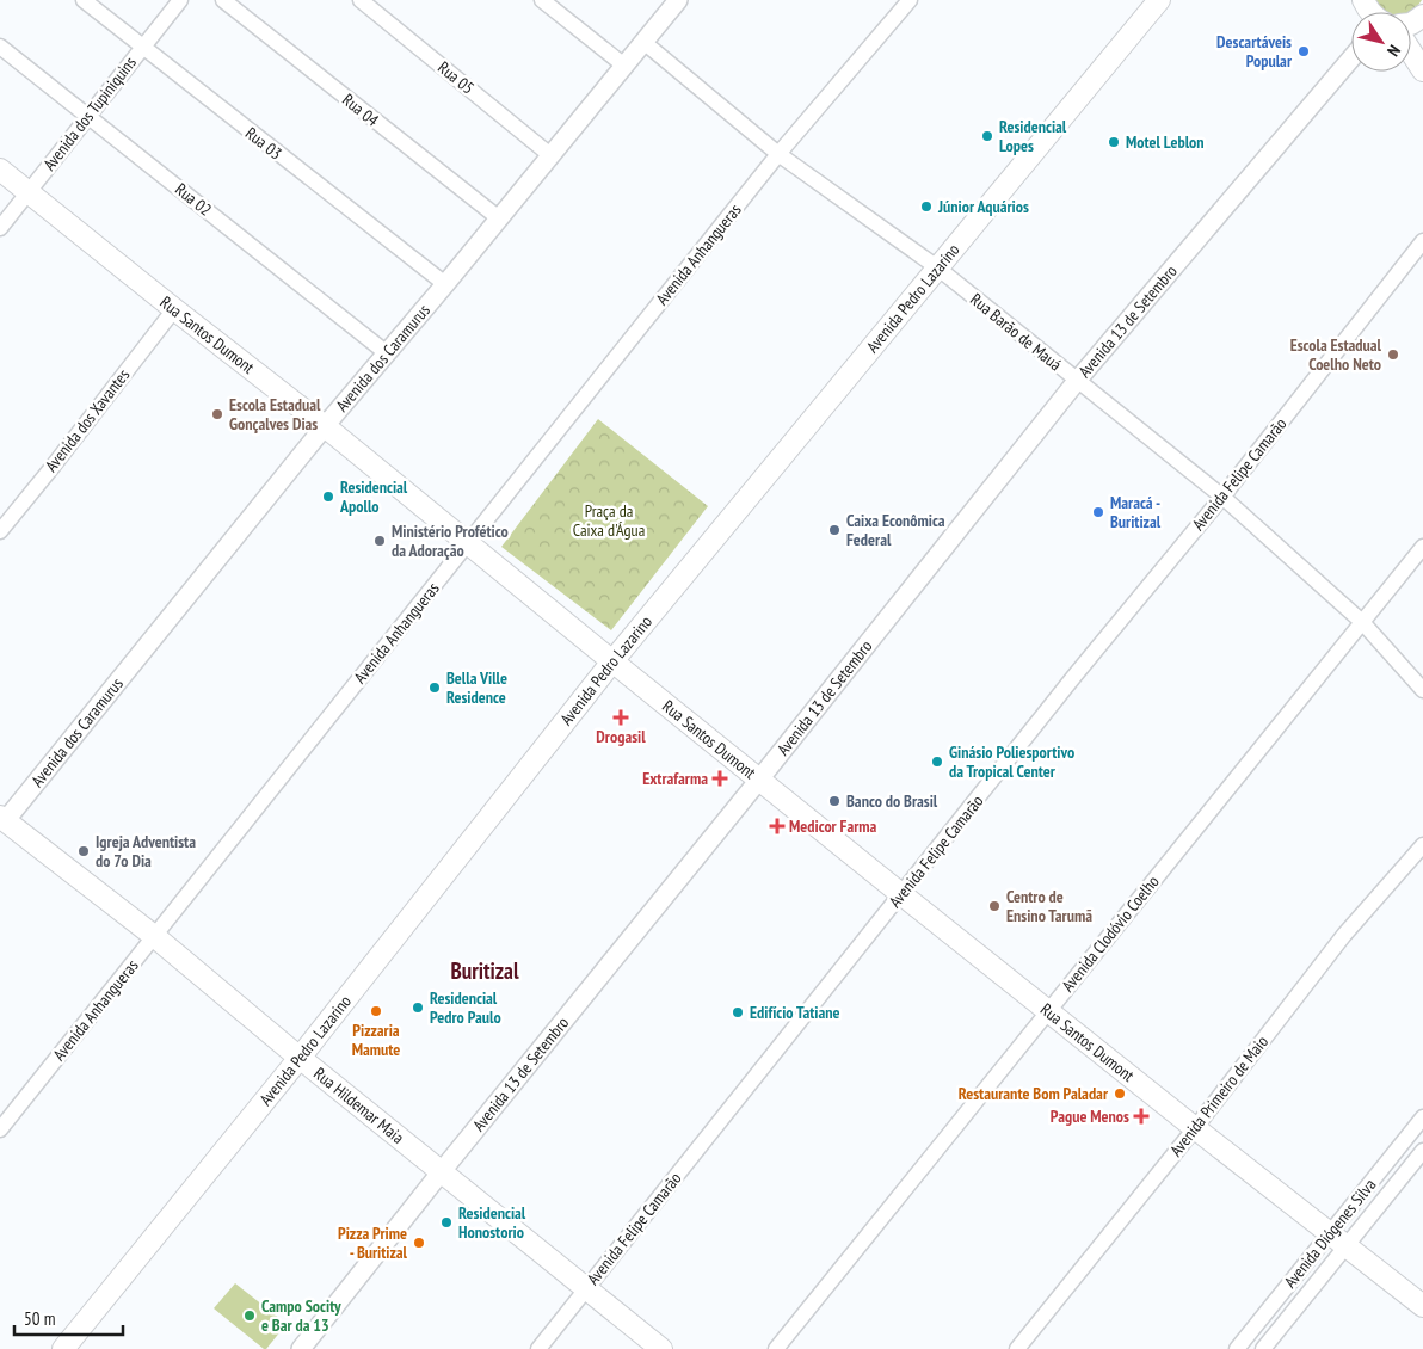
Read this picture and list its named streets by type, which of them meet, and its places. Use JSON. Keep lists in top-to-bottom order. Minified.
{"streets":{"main road":["Avenida Pedro Lazarino","Rua Santos Dumont","Rua Hildemar Maia"],"street":["Rua 05","Rua 04","Avenida dos Tupiniquins","Rua 03","Rua 02","Avenida Anhangueras","Avenida 13 de Setembro","Rua Barão de Mauá","Avenida dos Caramurus","Avenida dos Xavantes","Avenida Felipe Camarão","Avenida Clodóvio Coelho","Avenida Primeiro de Maio","Avenida Diógenes Silva"]},"crossings":[["Rua 05","Avenida dos Caramurus"],["Rua 04","Avenida dos Caramurus"],["Avenida dos Tupiniquins","Rua 03"],["Avenida dos Tupiniquins","Rua 02"],["Avenida dos Tupiniquins","Rua Santos Dumont"],["Rua 03","Avenida dos Caramurus"],["Rua 02","Avenida dos Caramurus"],["Avenida Anhangueras","Rua Barão de Mauá"],["Avenida Anhangueras","Rua Santos Dumont"],["Avenida Anhangueras","Rua Hildemar Maia"],["Avenida Pedro Lazarino","Rua Barão de Mauá"],["Avenida Pedro Lazarino","Rua Santos Dumont"],["Avenida Pedro Lazarino","Rua Hildemar Maia"],["Avenida 13 de Setembro","Rua Barão de Mauá"],["Avenida 13 de Setembro","Rua Santos Dumont"],["Avenida 13 de Setembro","Rua Hildemar Maia"],["Rua Barão de Mauá","Avenida dos Caramurus"],["Rua Barão de Mauá","Avenida Felipe Camarão"],["Rua Barão de Mauá","Avenida Clodóvio Coelho"],["Rua Santos Dumont","Avenida dos Caramurus"],["Rua Santos Dumont","Avenida dos Xavantes"],["Rua Santos Dumont","Avenida Felipe Camarão"],["Rua Santos Dumont","Avenida Clodóvio Coelho"],["Rua Santos Dumont","Avenida Primeiro de Maio"],["Rua Santos Dumont","Avenida Diógenes Silva"],["Avenida dos Caramurus","Rua Hildemar Maia"],["Avenida Felipe Camarão","Rua Hildemar Maia"]],"districts":["Buritizal"],"parks":["Praça da Caixa d'Água"],"places":{"other":["Descartáveis Popular","Residencial Lopes","Motel Leblon","Júnior Aquários","Escola Estadual Coelho Neto","Escola Estadual Gonçalves Dias","Residencial Apollo","Maracá - Buritizal","Caixa Econômica Federal","Ministério Profético da Adoração","Bella Ville Residence","Ginásio Poliesportivo da Tropical Center","Banco do Brasil","Igreja Adventista do 7o Dia","Centro de Ensino Tarumã","Residencial Pedro Paulo","Pizzaria Mamute","Edifício Tatiane","Restaurante Bom Paladar","Residencial Honostorio","Pizza Prime - Buritizal","Campo Socity e Bar da 13"],"health":["Drogasil","Extrafarma","Medicor Farma","Pague Menos"]},"scale_bar":"50 m","north":"bottom right"}
